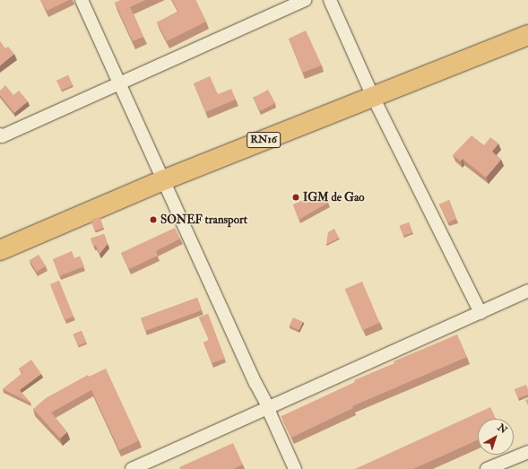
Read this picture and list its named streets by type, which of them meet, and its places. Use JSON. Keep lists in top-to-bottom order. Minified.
{"streets":{"main road":["RN16"]},"places":["IGM de Gao","SONEF transport"],"north":"top right"}
